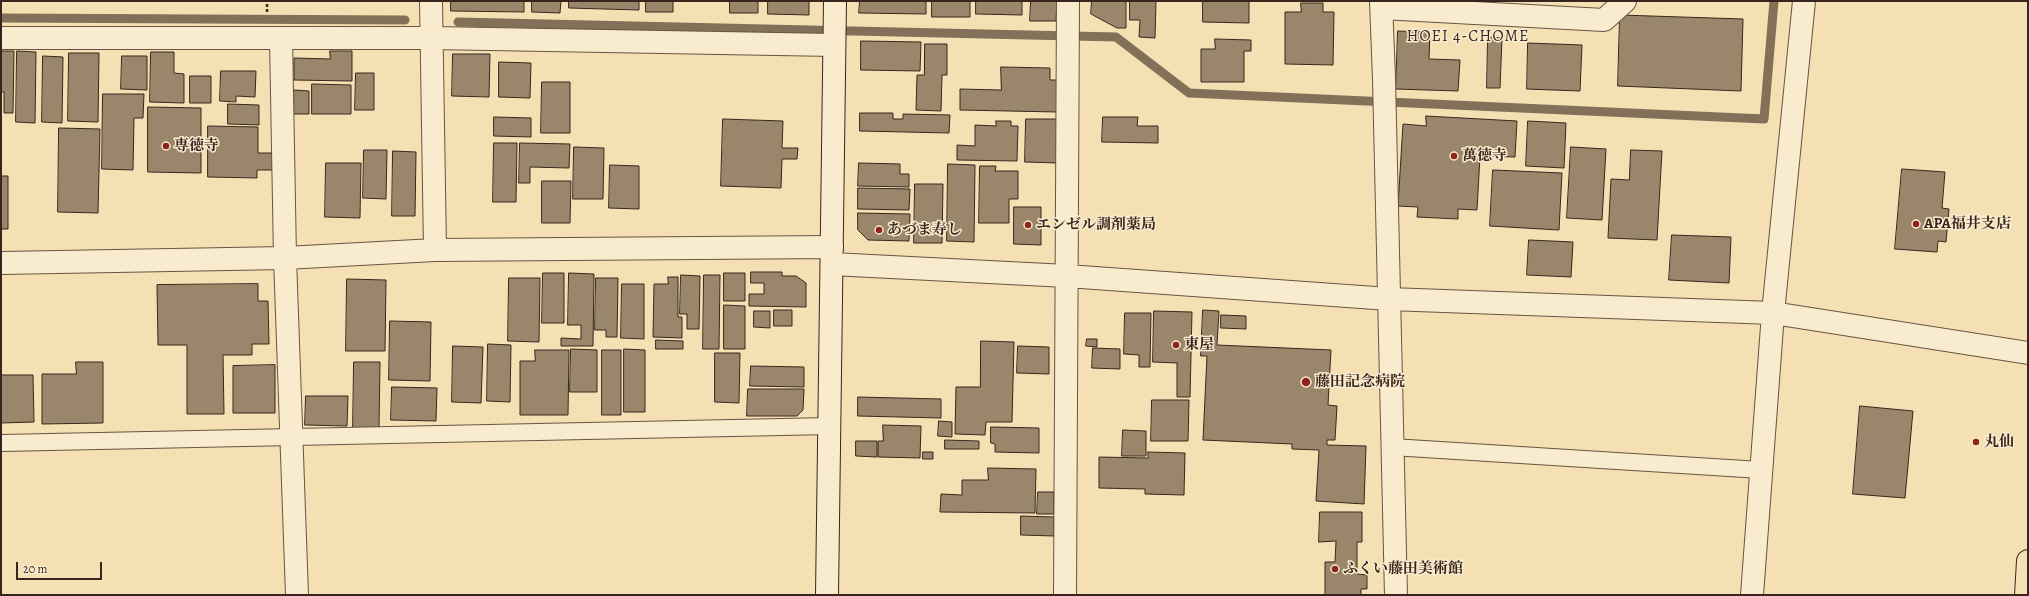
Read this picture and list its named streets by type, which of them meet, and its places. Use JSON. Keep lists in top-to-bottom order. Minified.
{"districts":["HOEI 4-CHOME"],"places":["専徳寺","萬徳寺","APA福井支店","エンゼル調剤薬局","あづま寿し","東屋","藤田記念病院","丸仙","ふくい藤田美術館"],"scale_bar":"20 m"}
